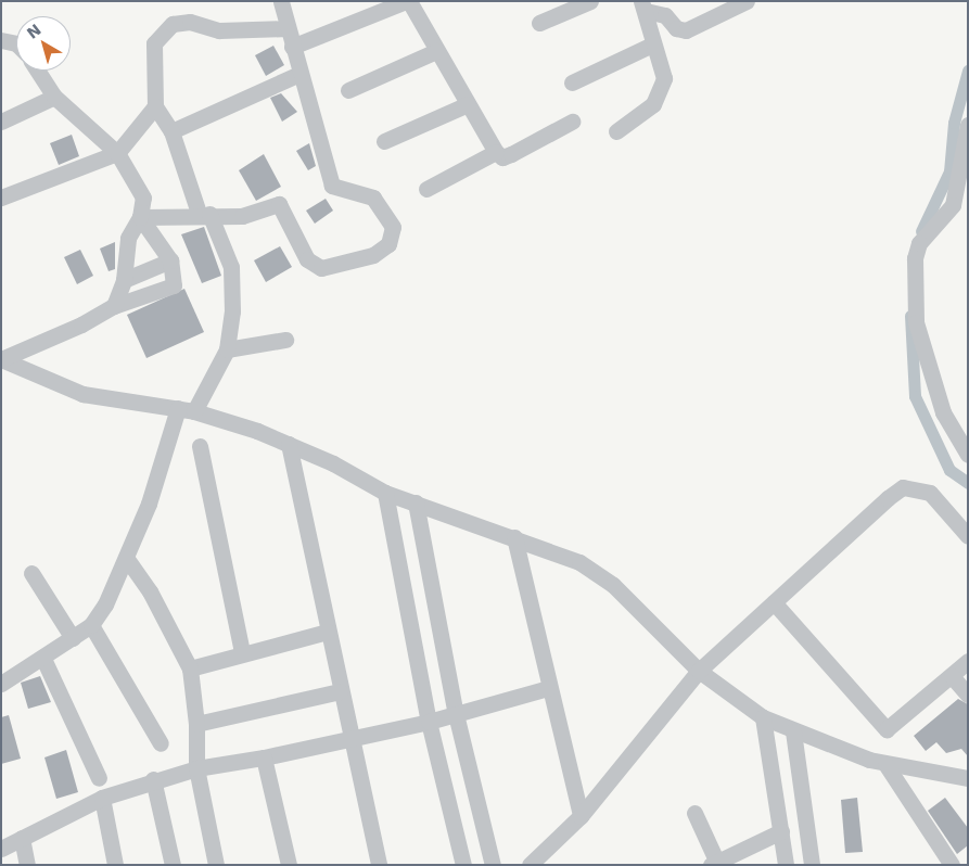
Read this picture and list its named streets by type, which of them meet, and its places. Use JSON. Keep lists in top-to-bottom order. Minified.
{"north":"top left"}
